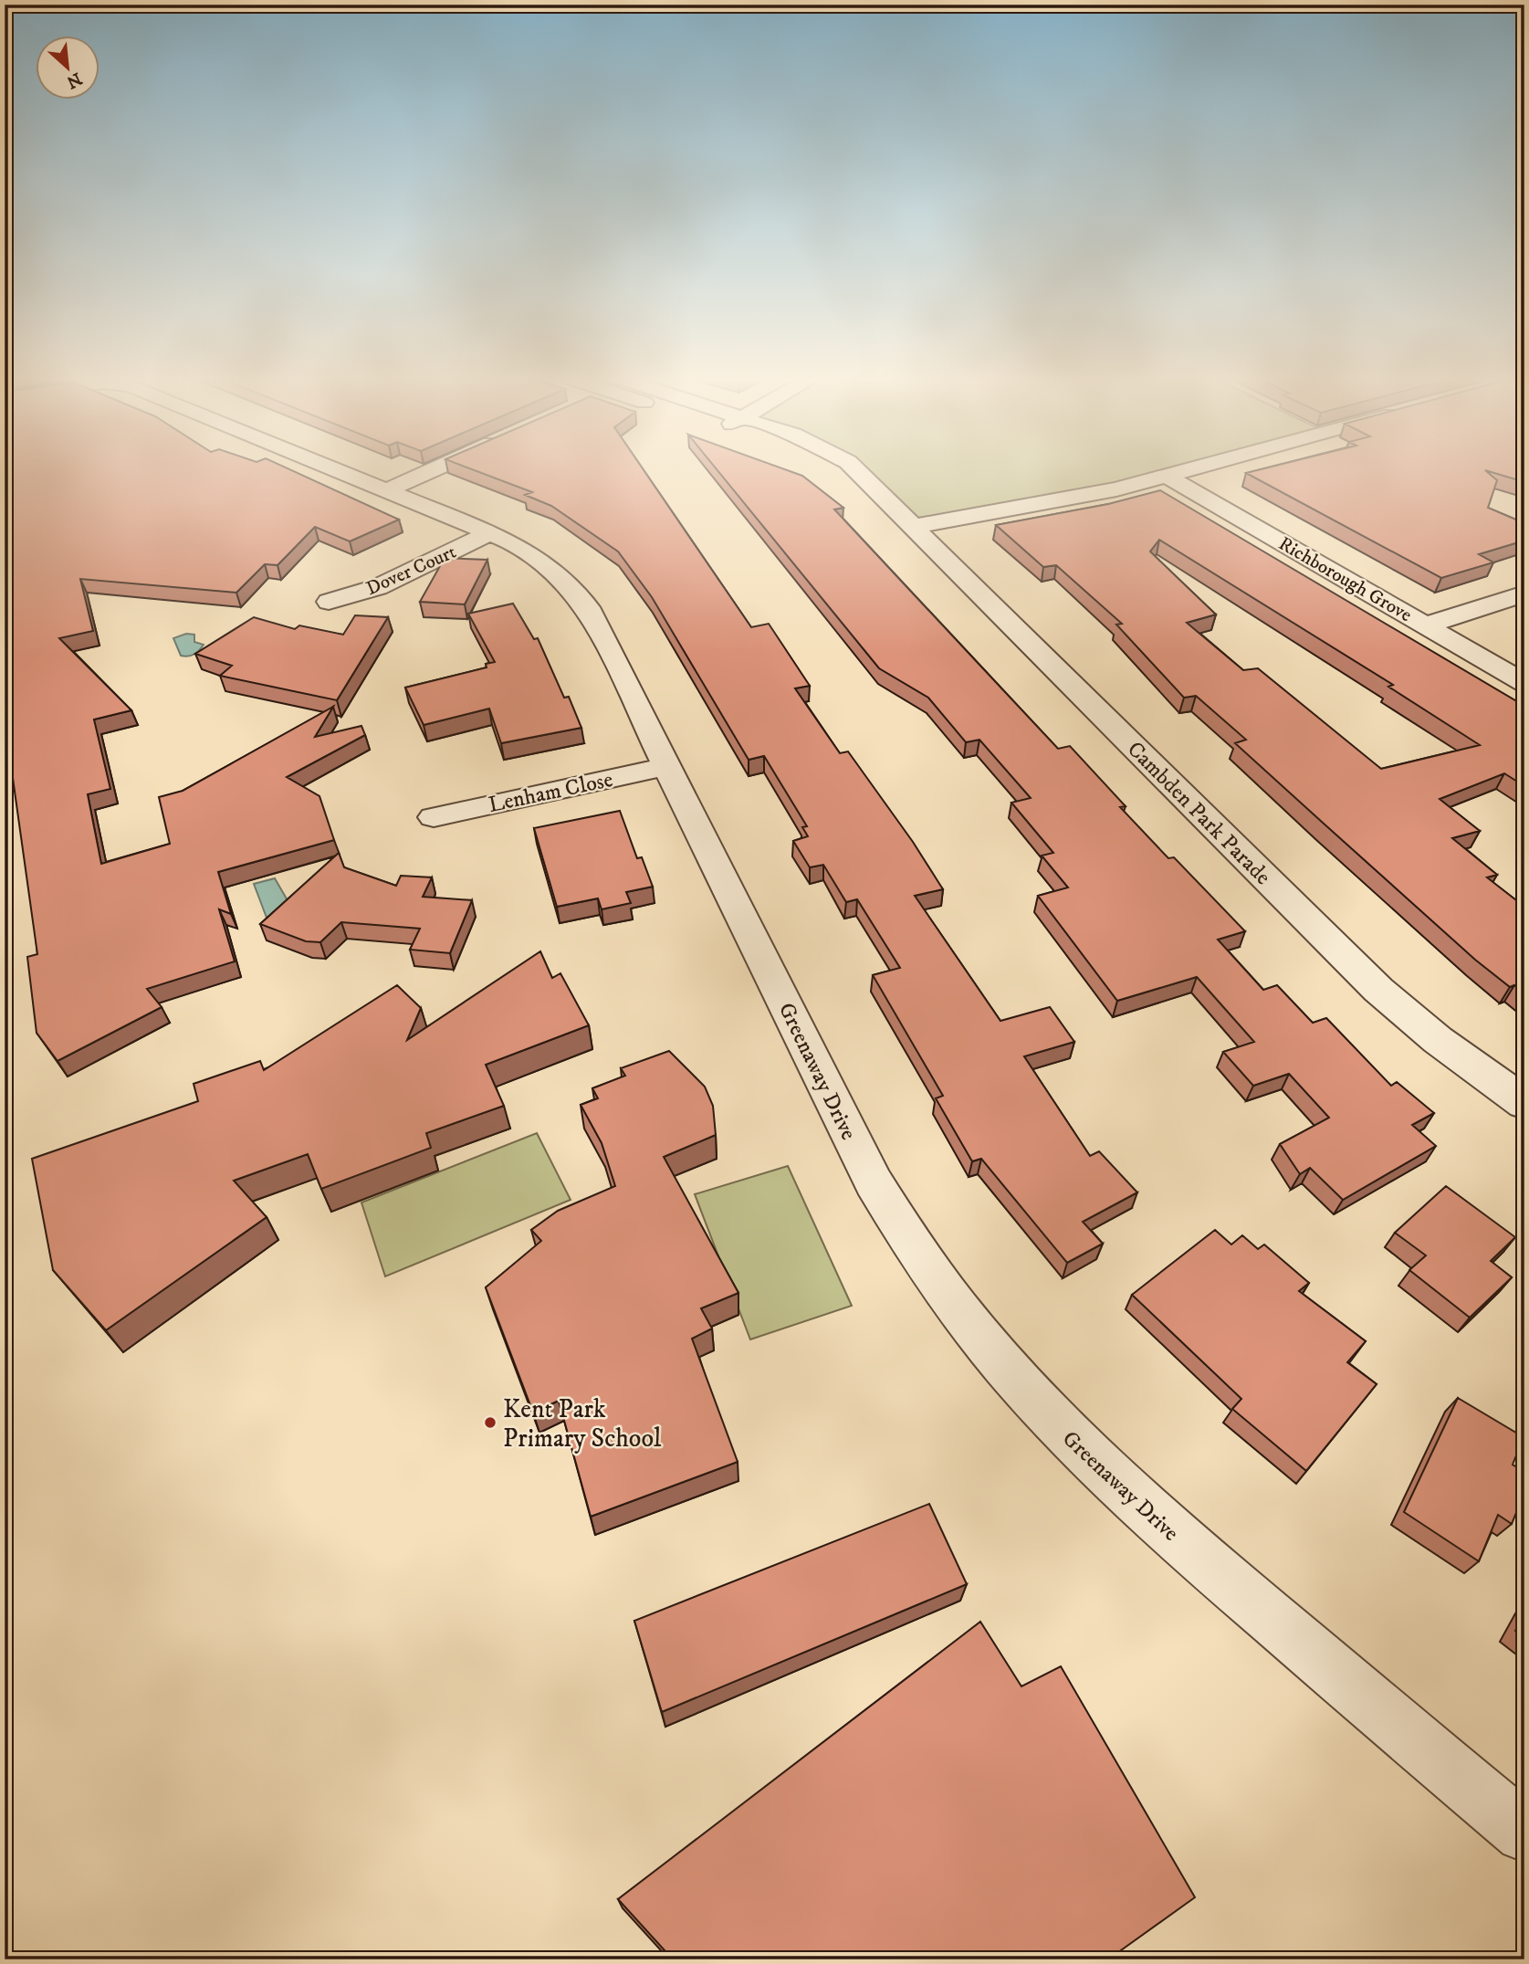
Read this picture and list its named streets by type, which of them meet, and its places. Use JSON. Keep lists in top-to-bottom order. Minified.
{"streets":{"street":["Dover Court","Richborough Grove","Lenham Close","Cambden Park Parade","Greenaway Drive"]},"crossings":[["Dover Court","Greenaway Drive"],["Lenham Close","Greenaway Drive"]],"places":["Kent Park Primary School"],"north":"bottom right"}
